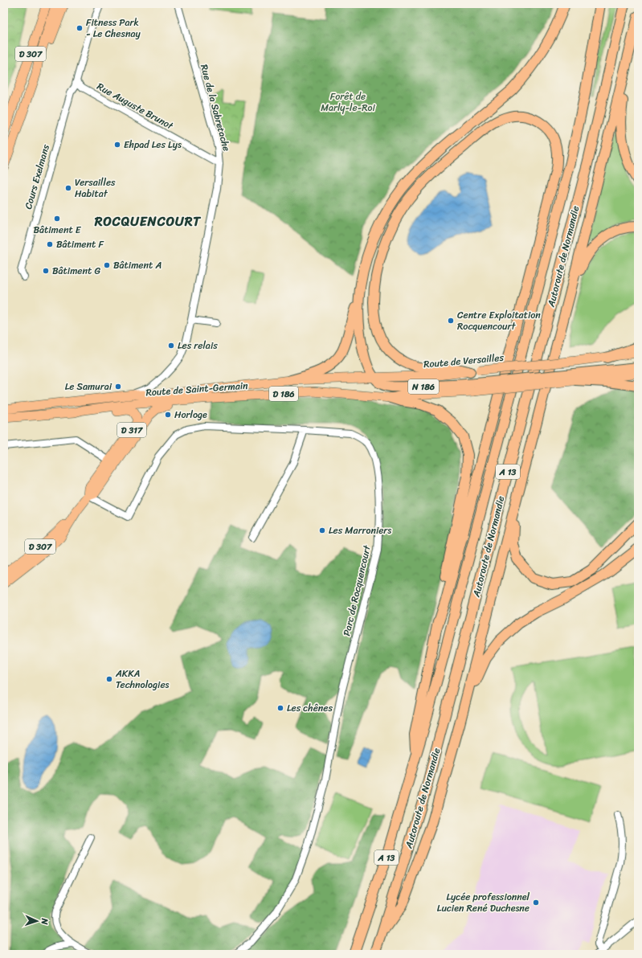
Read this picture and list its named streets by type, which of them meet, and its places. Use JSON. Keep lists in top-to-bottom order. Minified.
{"streets":{"highway":["Autoroute de Normandie","N 186","A 13"],"main road":["D 307","Route de Versailles","Route de Saint-Germain","D 186","D 317"],"street":["Rue Auguste Brunot","Rue de la Sabretache","Cours Exelmans","Parc de Rocquencourt"]},"crossings":[["D 307","D 317"],["Rue Auguste Brunot","Rue de la Sabretache"],["Rue Auguste Brunot","Cours Exelmans"],["Rue de la Sabretache","Route de Saint-Germain"],["Route de Versailles","N 186"],["Route de Versailles","Route de Saint-Germain"],["N 186","Route de Saint-Germain"],["Route de Saint-Germain","D 186"],["Route de Saint-Germain","D 317"],["D 186","D 317"],["D 186","Parc de Rocquencourt"],["D 317","Parc de Rocquencourt"]],"districts":["ROCQUENCOURT"],"parks":["Forêt de Marly-le-Roi"],"places":["Fitness Park - Le Chesnay","Ehpad Les Lys","Versailles Habitat","Bâtiment E","Bâtiment F","Bâtiment A","Bâtiment G","Centre Exploitation Rocquencourt","Les relais","Le Samurai","Horloge","Les Marroniers","AKKA Technologies","Les chênes","Lycée professionnel Lucien René Duchesne"],"north":"right"}
